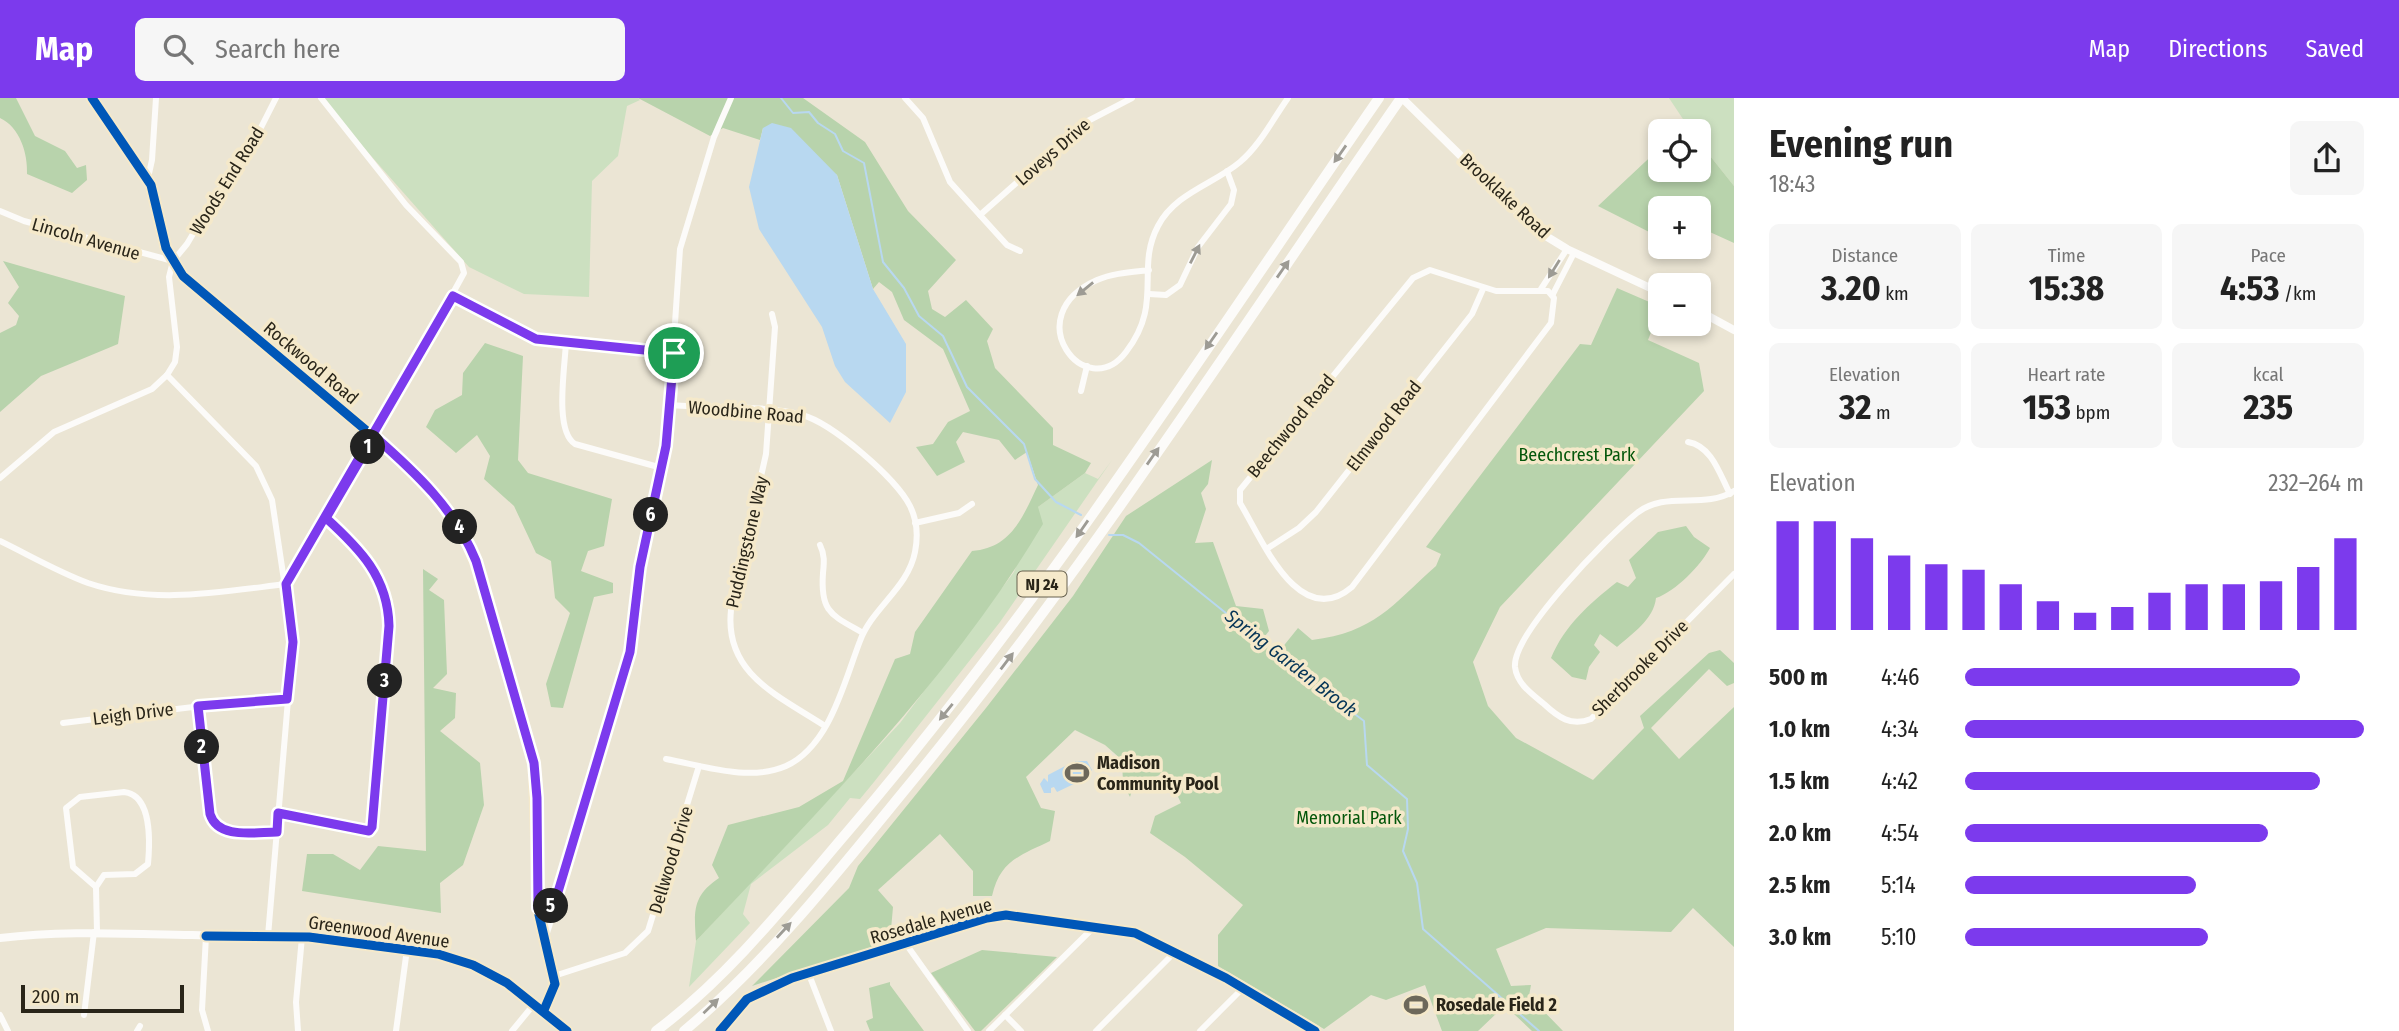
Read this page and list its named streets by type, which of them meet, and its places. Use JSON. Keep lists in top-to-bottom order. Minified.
{"streets":{"highway":["NJ 24"],"street":["Loveys Drive","Woods End Road","Brooklake Road","Lincoln Avenue","Rockwood Road","Woodbine Road","Beechwood Road","Elmwood Road","Puddingstone Way","Sherbrooke Drive","Leigh Drive","Dellwood Drive","Rosedale Avenue","Greenwood Avenue"]},"crossings":[["Woods End Road","Lincoln Avenue"],["Woods End Road","Rockwood Road"],["Brooklake Road","Beechwood Road"],["Brooklake Road","NJ 24"],["Lincoln Avenue","Rockwood Road"],["Rockwood Road","Dellwood Drive"],["Woodbine Road","Puddingstone Way"],["Woodbine Road","Dellwood Drive"],["Beechwood Road","Elmwood Road"]],"water":["Spring Garden Brook"],"parks":["Beechcrest Park","Memorial Park"],"places":{"sports":["Madison Community Pool","Rosedale Field 2"]},"scale_bar":"200 m","page":{"header":"Map","search":"Search here","nav":["Map","Directions","Saved"],"heading":["Evening run","18:43"],"map_buttons":["+","−"],"stats":[["Distance","3.20 km"],["Time","15:38"],["Pace","4:53 /km"],["Elevation","32 m"],["Heart rate","153 bpm"],["kcal","235"]],"pins":["1","6","4","3","2","5"],"chart":["Elevation","232–264 m"],"list":[{"name":"500 m","note":"4:46"},{"name":"1.0 km","note":"4:34"},{"name":"1.5 km","note":"4:42"},{"name":"2.0 km","note":"4:54"},{"name":"2.5 km","note":"5:14"},{"name":"3.0 km","note":"5:10"}],"scale":"200 m"}}
